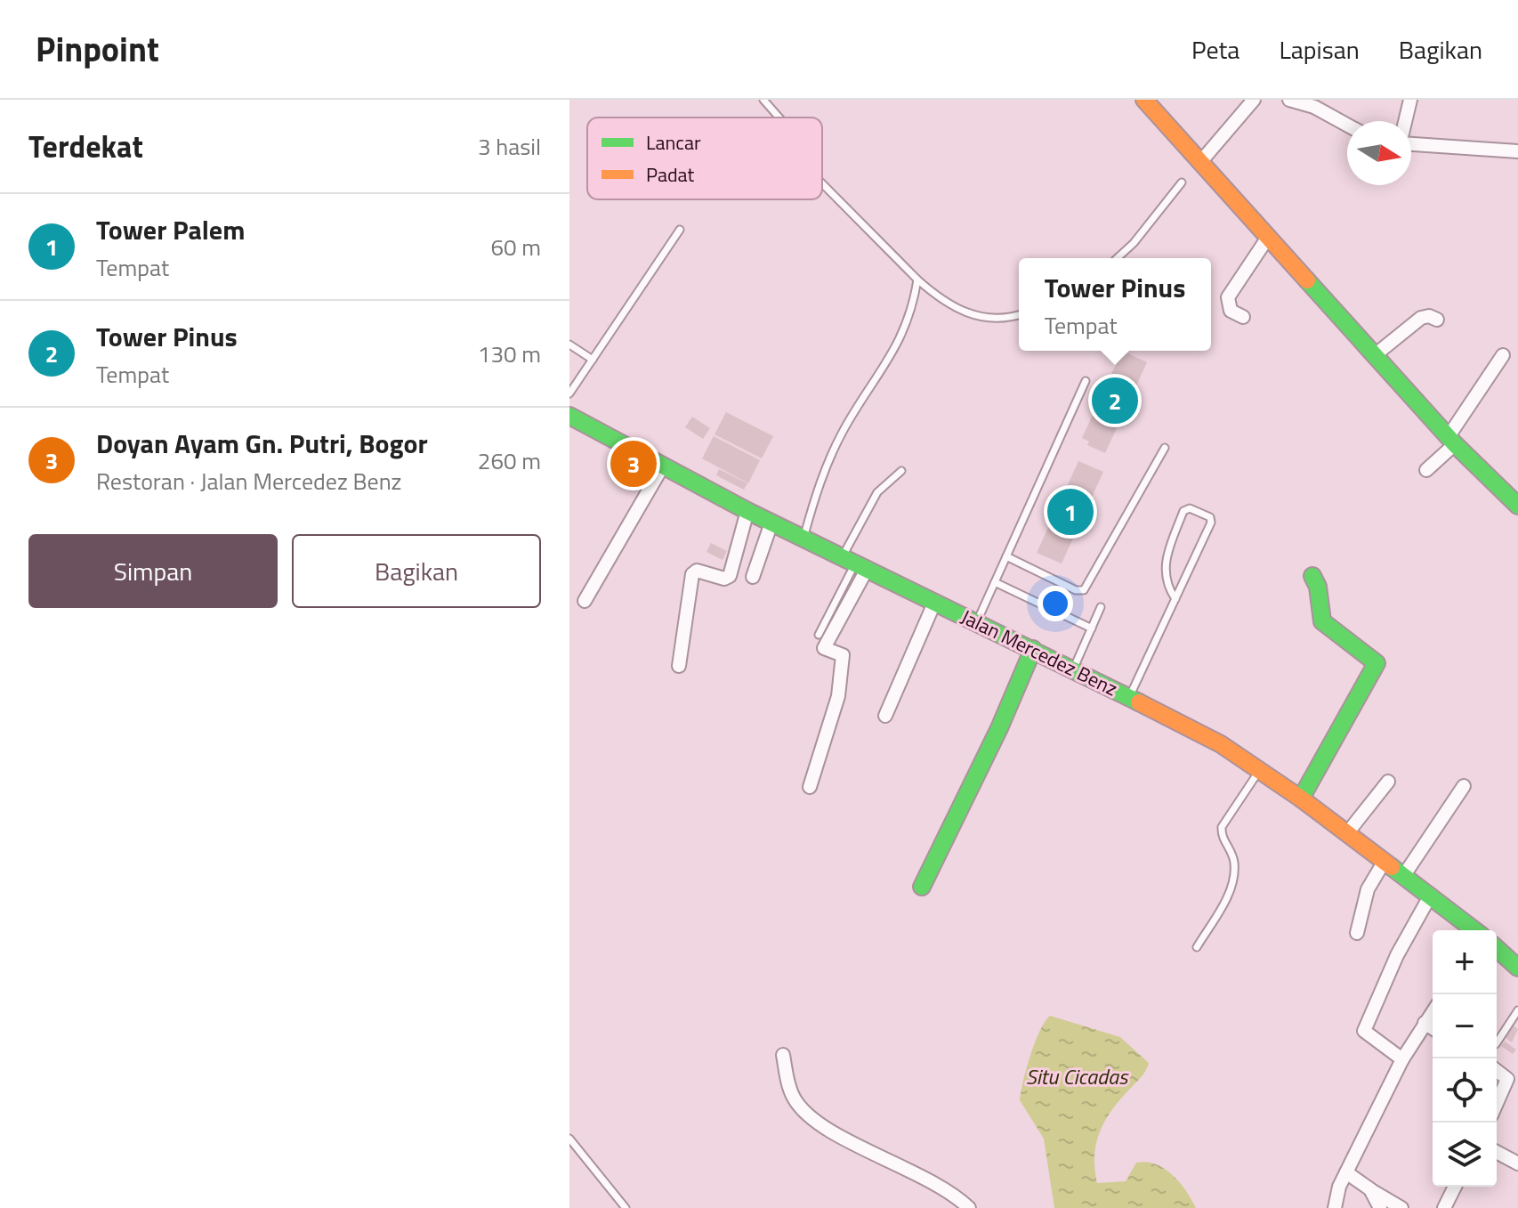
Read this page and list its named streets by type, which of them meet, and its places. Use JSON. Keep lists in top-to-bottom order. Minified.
{"streets":{"street":["Jalan Mercedez Benz"]},"water":["Situ Cicadas"],"legend":["Lancar","Padat"],"north":"right","page":{"header":"Pinpoint","nav":["Peta","Lapisan","Bagikan"],"heading":["Terdekat","3 hasil"],"list":[{"mark":"1","name":"Tower Palem","note":"Tempat","value":"60 m"},{"mark":"2","name":"Tower Pinus","note":"Tempat","value":"130 m"},{"mark":"3","name":"Doyan Ayam Gn. Putri, Bogor","note":"Restoran · Jalan Mercedez Benz","value":"260 m"}],"popup":["Tower Pinus","Tempat"],"pins":["2","3","1"],"buttons":["Simpan","Bagikan"],"map_buttons":["+","−"]}}
